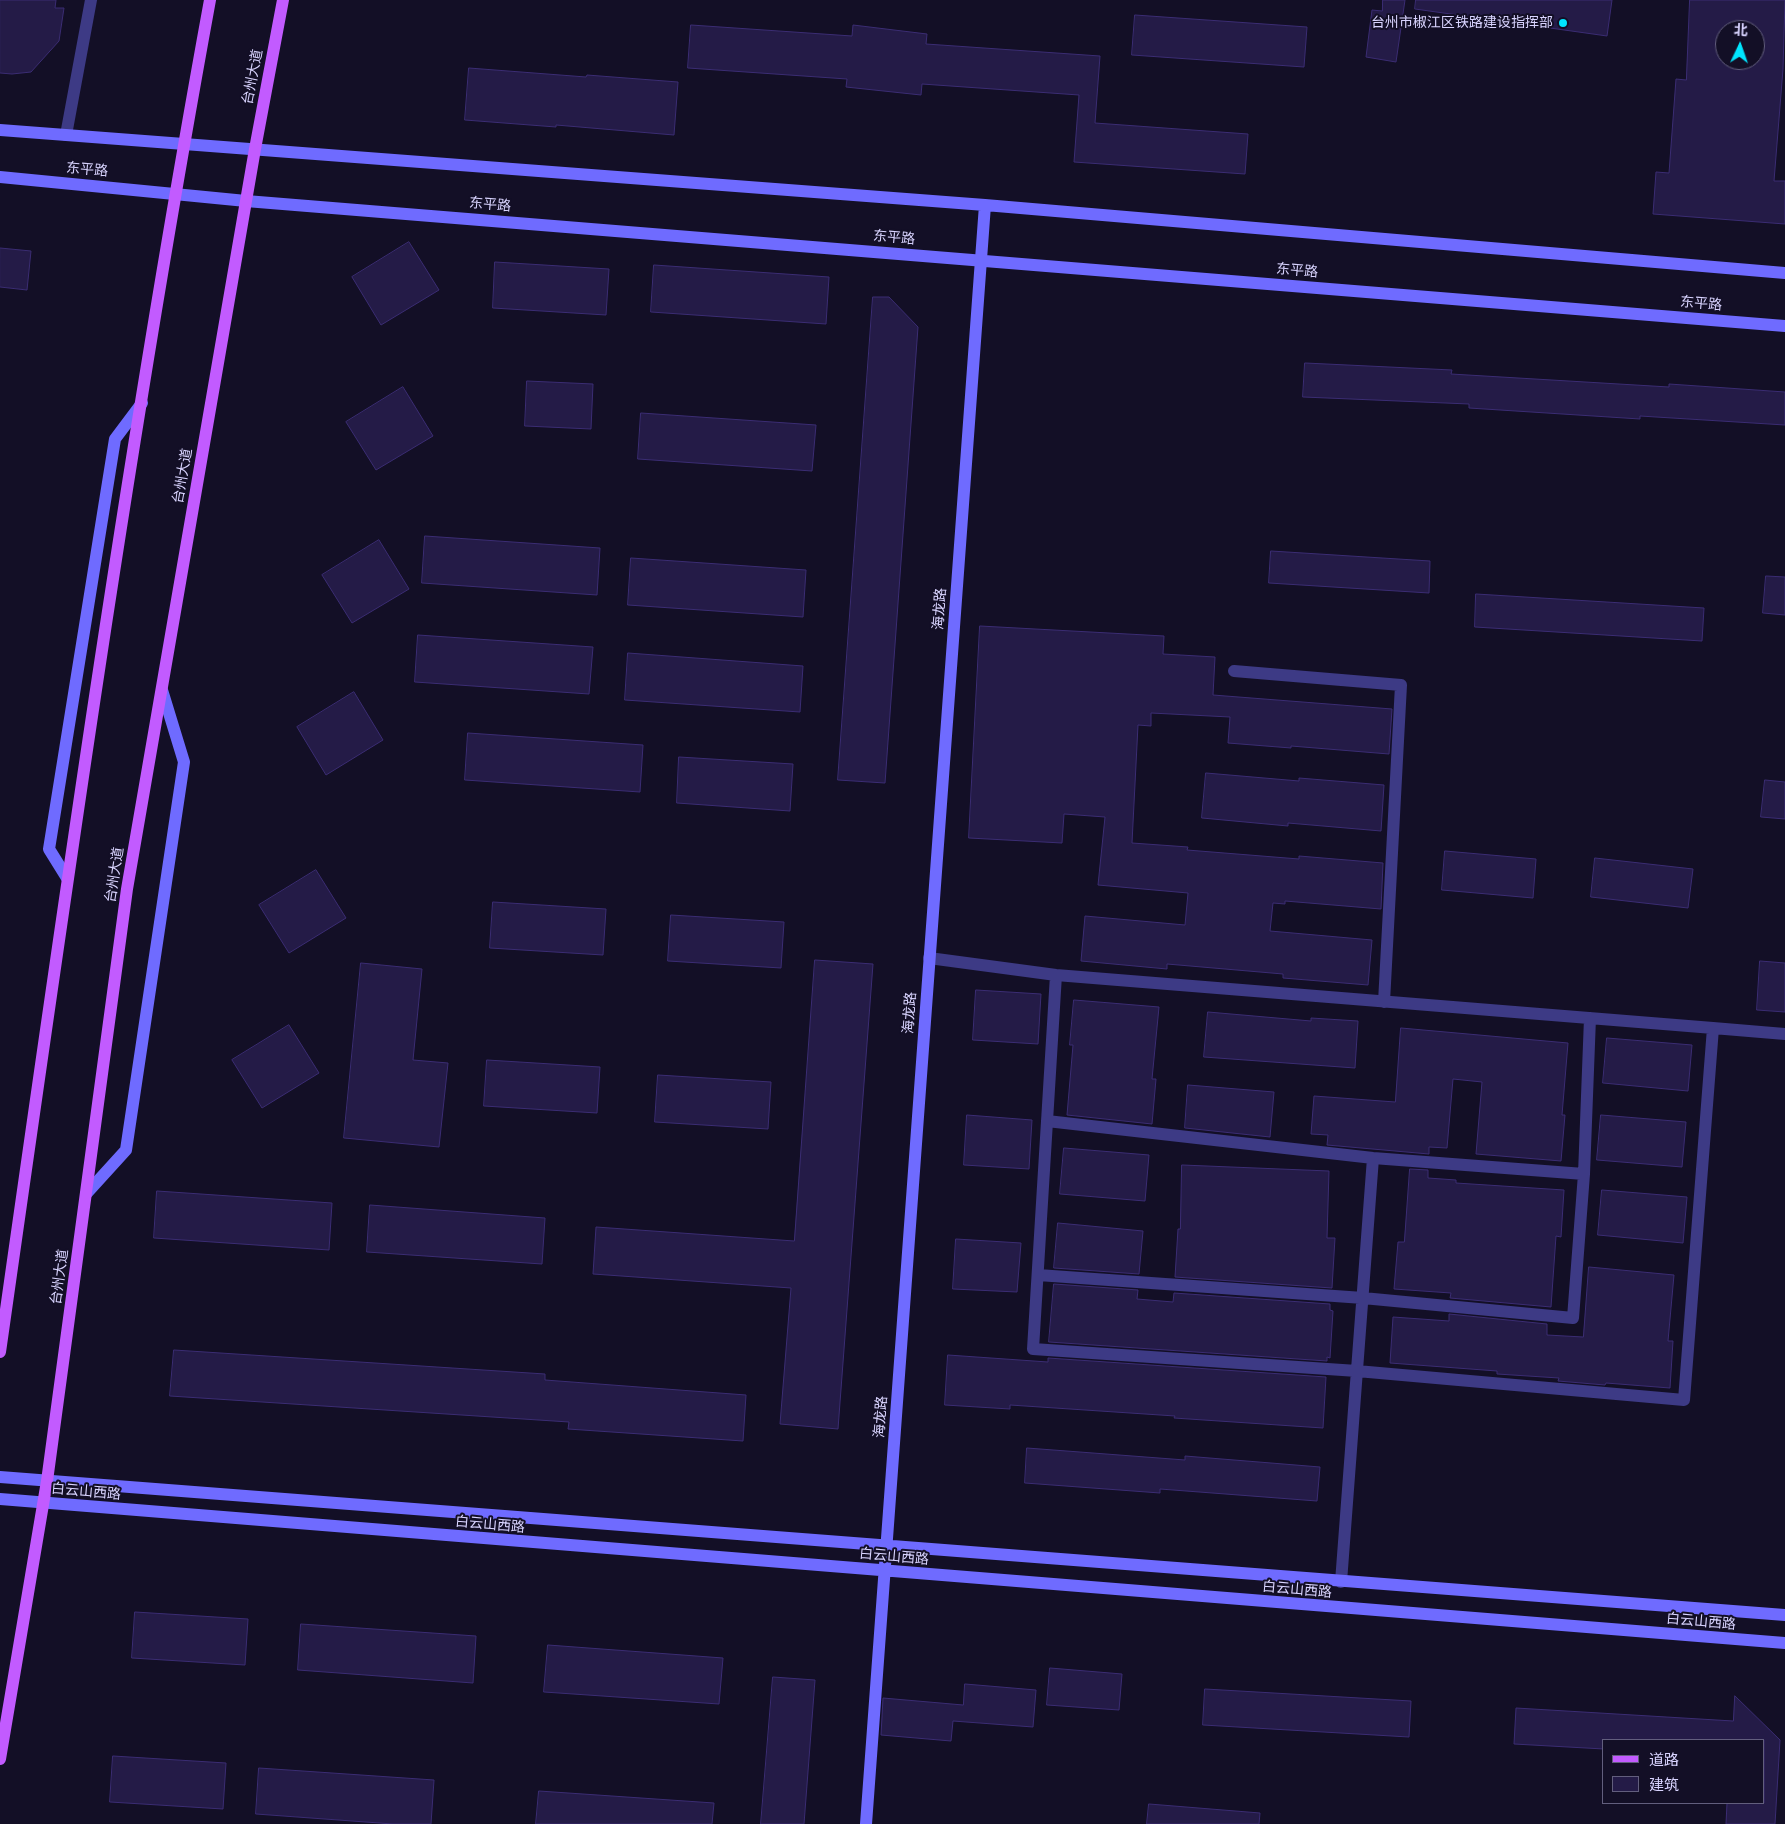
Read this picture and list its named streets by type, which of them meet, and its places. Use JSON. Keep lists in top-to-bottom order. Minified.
{"streets":{"main road":["台州大道","东平路","海龙路","白云山西路"]},"crossings":[["台州大道","东平路"],["台州大道","白云山西路"],["东平路","海龙路"],["海龙路","白云山西路"]],"places":["台州市椒江区铁路建设指挥部"],"legend":["道路","建筑"],"north":"top"}
